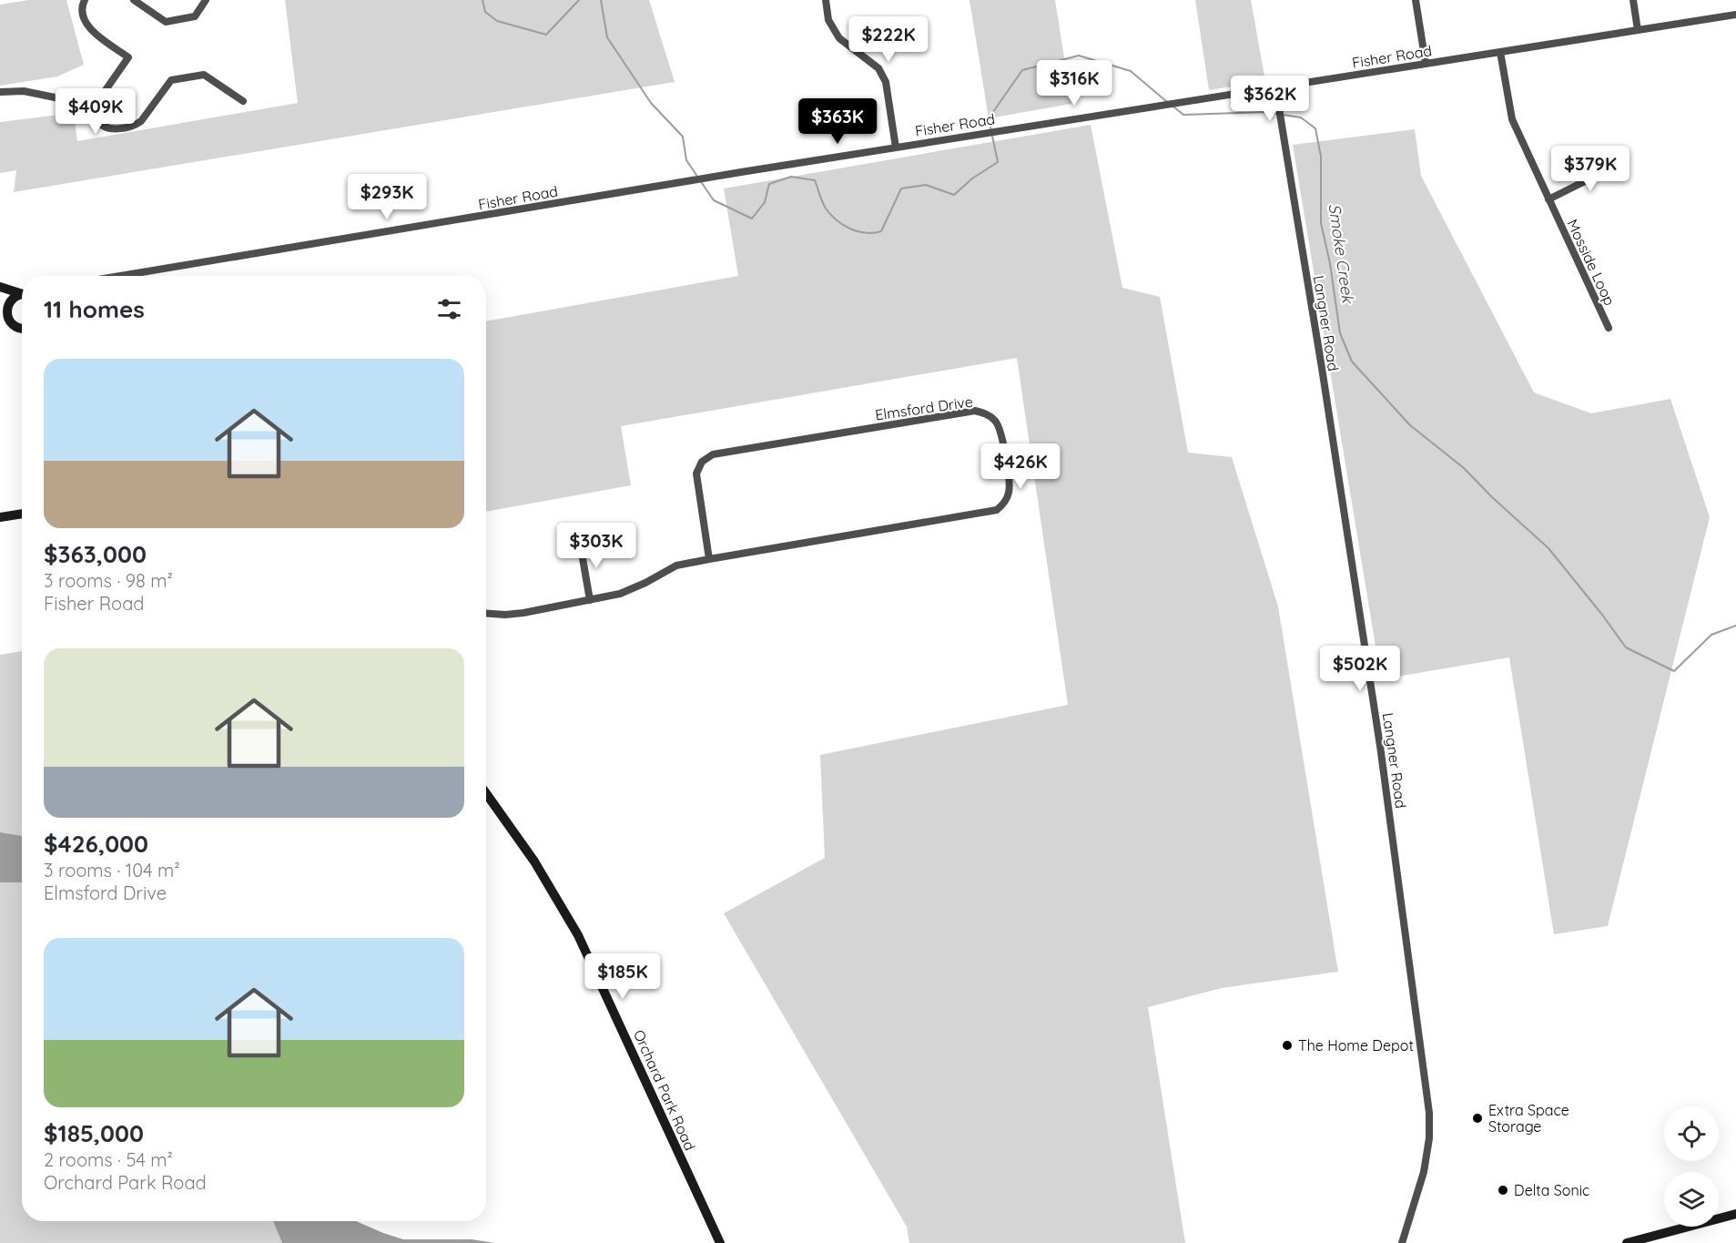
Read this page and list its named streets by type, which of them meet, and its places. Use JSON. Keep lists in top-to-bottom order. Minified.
{"streets":{"main road":["Orchard Park Road"],"street":["Fisher Road","Mosside Loop","Langner Road","Elmsford Drive"]},"crossings":[["Fisher Road","Mosside Loop"],["Fisher Road","Langner Road"]],"water":["Smoke Creek"],"places":["The Home Depot","Extra Space Storage","Delta Sonic"],"page":{"price":["$222K","$316K","$362K","$409K","$363K","$379K","$293K","$426K","$303K","$502K","$185K"],"heading":"11 homes","list":[{"name":"$363,000","note":"3 rooms · 98 m² · Fisher Road"},{"name":"$426,000","note":"3 rooms · 104 m² · Elmsford Drive"},{"name":"$185,000","note":"2 rooms · 54 m² · Orchard Park Road"}]}}
